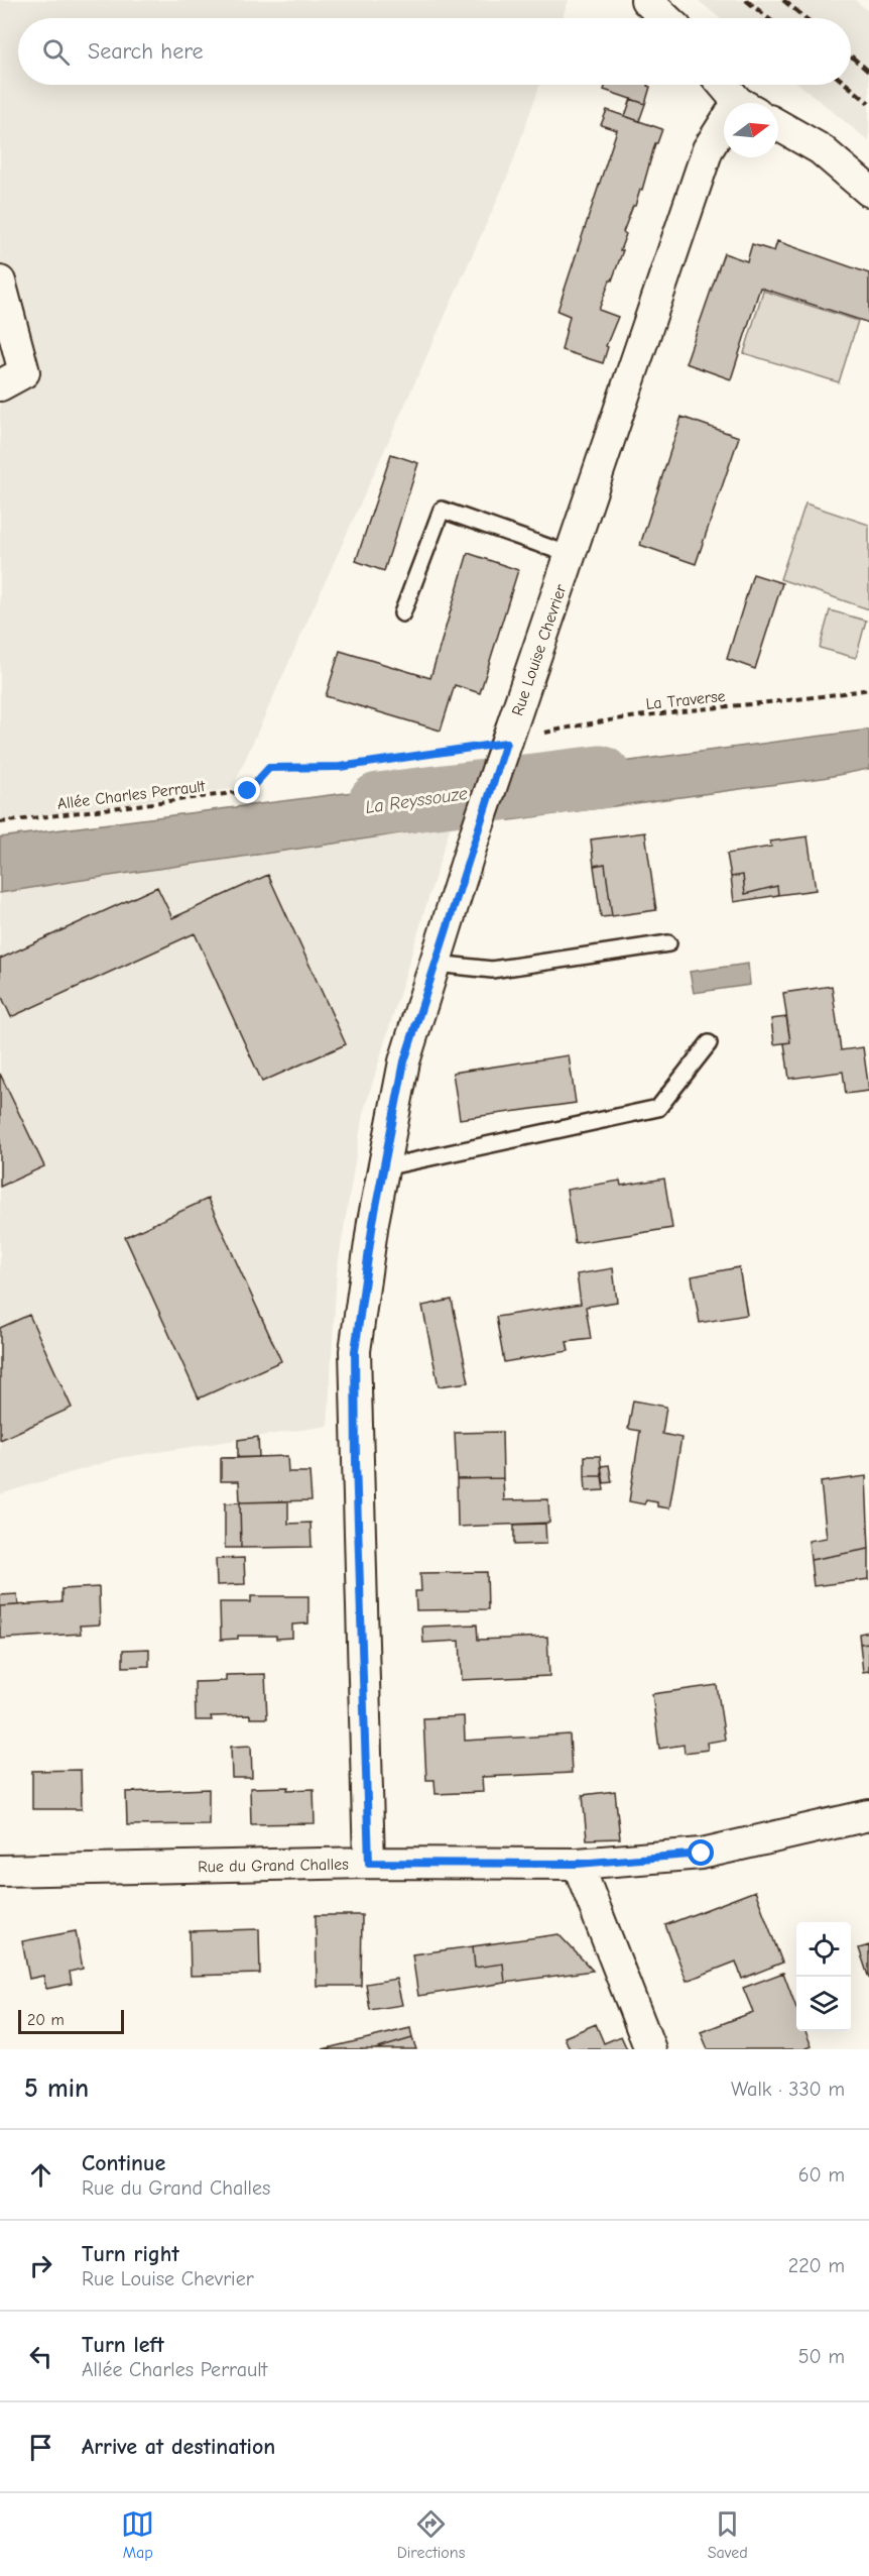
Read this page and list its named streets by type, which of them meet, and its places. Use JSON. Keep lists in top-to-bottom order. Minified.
{"streets":{"street":["Rue Louise Chevrier","Rue du Grand Challes"],"path":["La Traverse","Allée Charles Perrault"]},"crossings":[["Rue Louise Chevrier","La Traverse"],["Rue Louise Chevrier","Allée Charles Perrault"],["Rue Louise Chevrier","Rue du Grand Challes"],["La Traverse","Allée Charles Perrault"]],"water":["La Reyssouze"],"scale_bar":"20 m","north":"right","page":{"search":"Search here","scale":"20 m","heading":["5 min","Walk · 330 m"],"list":[["Continue","Rue du Grand Challes","60 m"],["Turn right","Rue Louise Chevrier","220 m"],["Turn left","Allée Charles Perrault","50 m"],"Arrive at destination"],"nav":["Map","Directions","Saved"]}}
